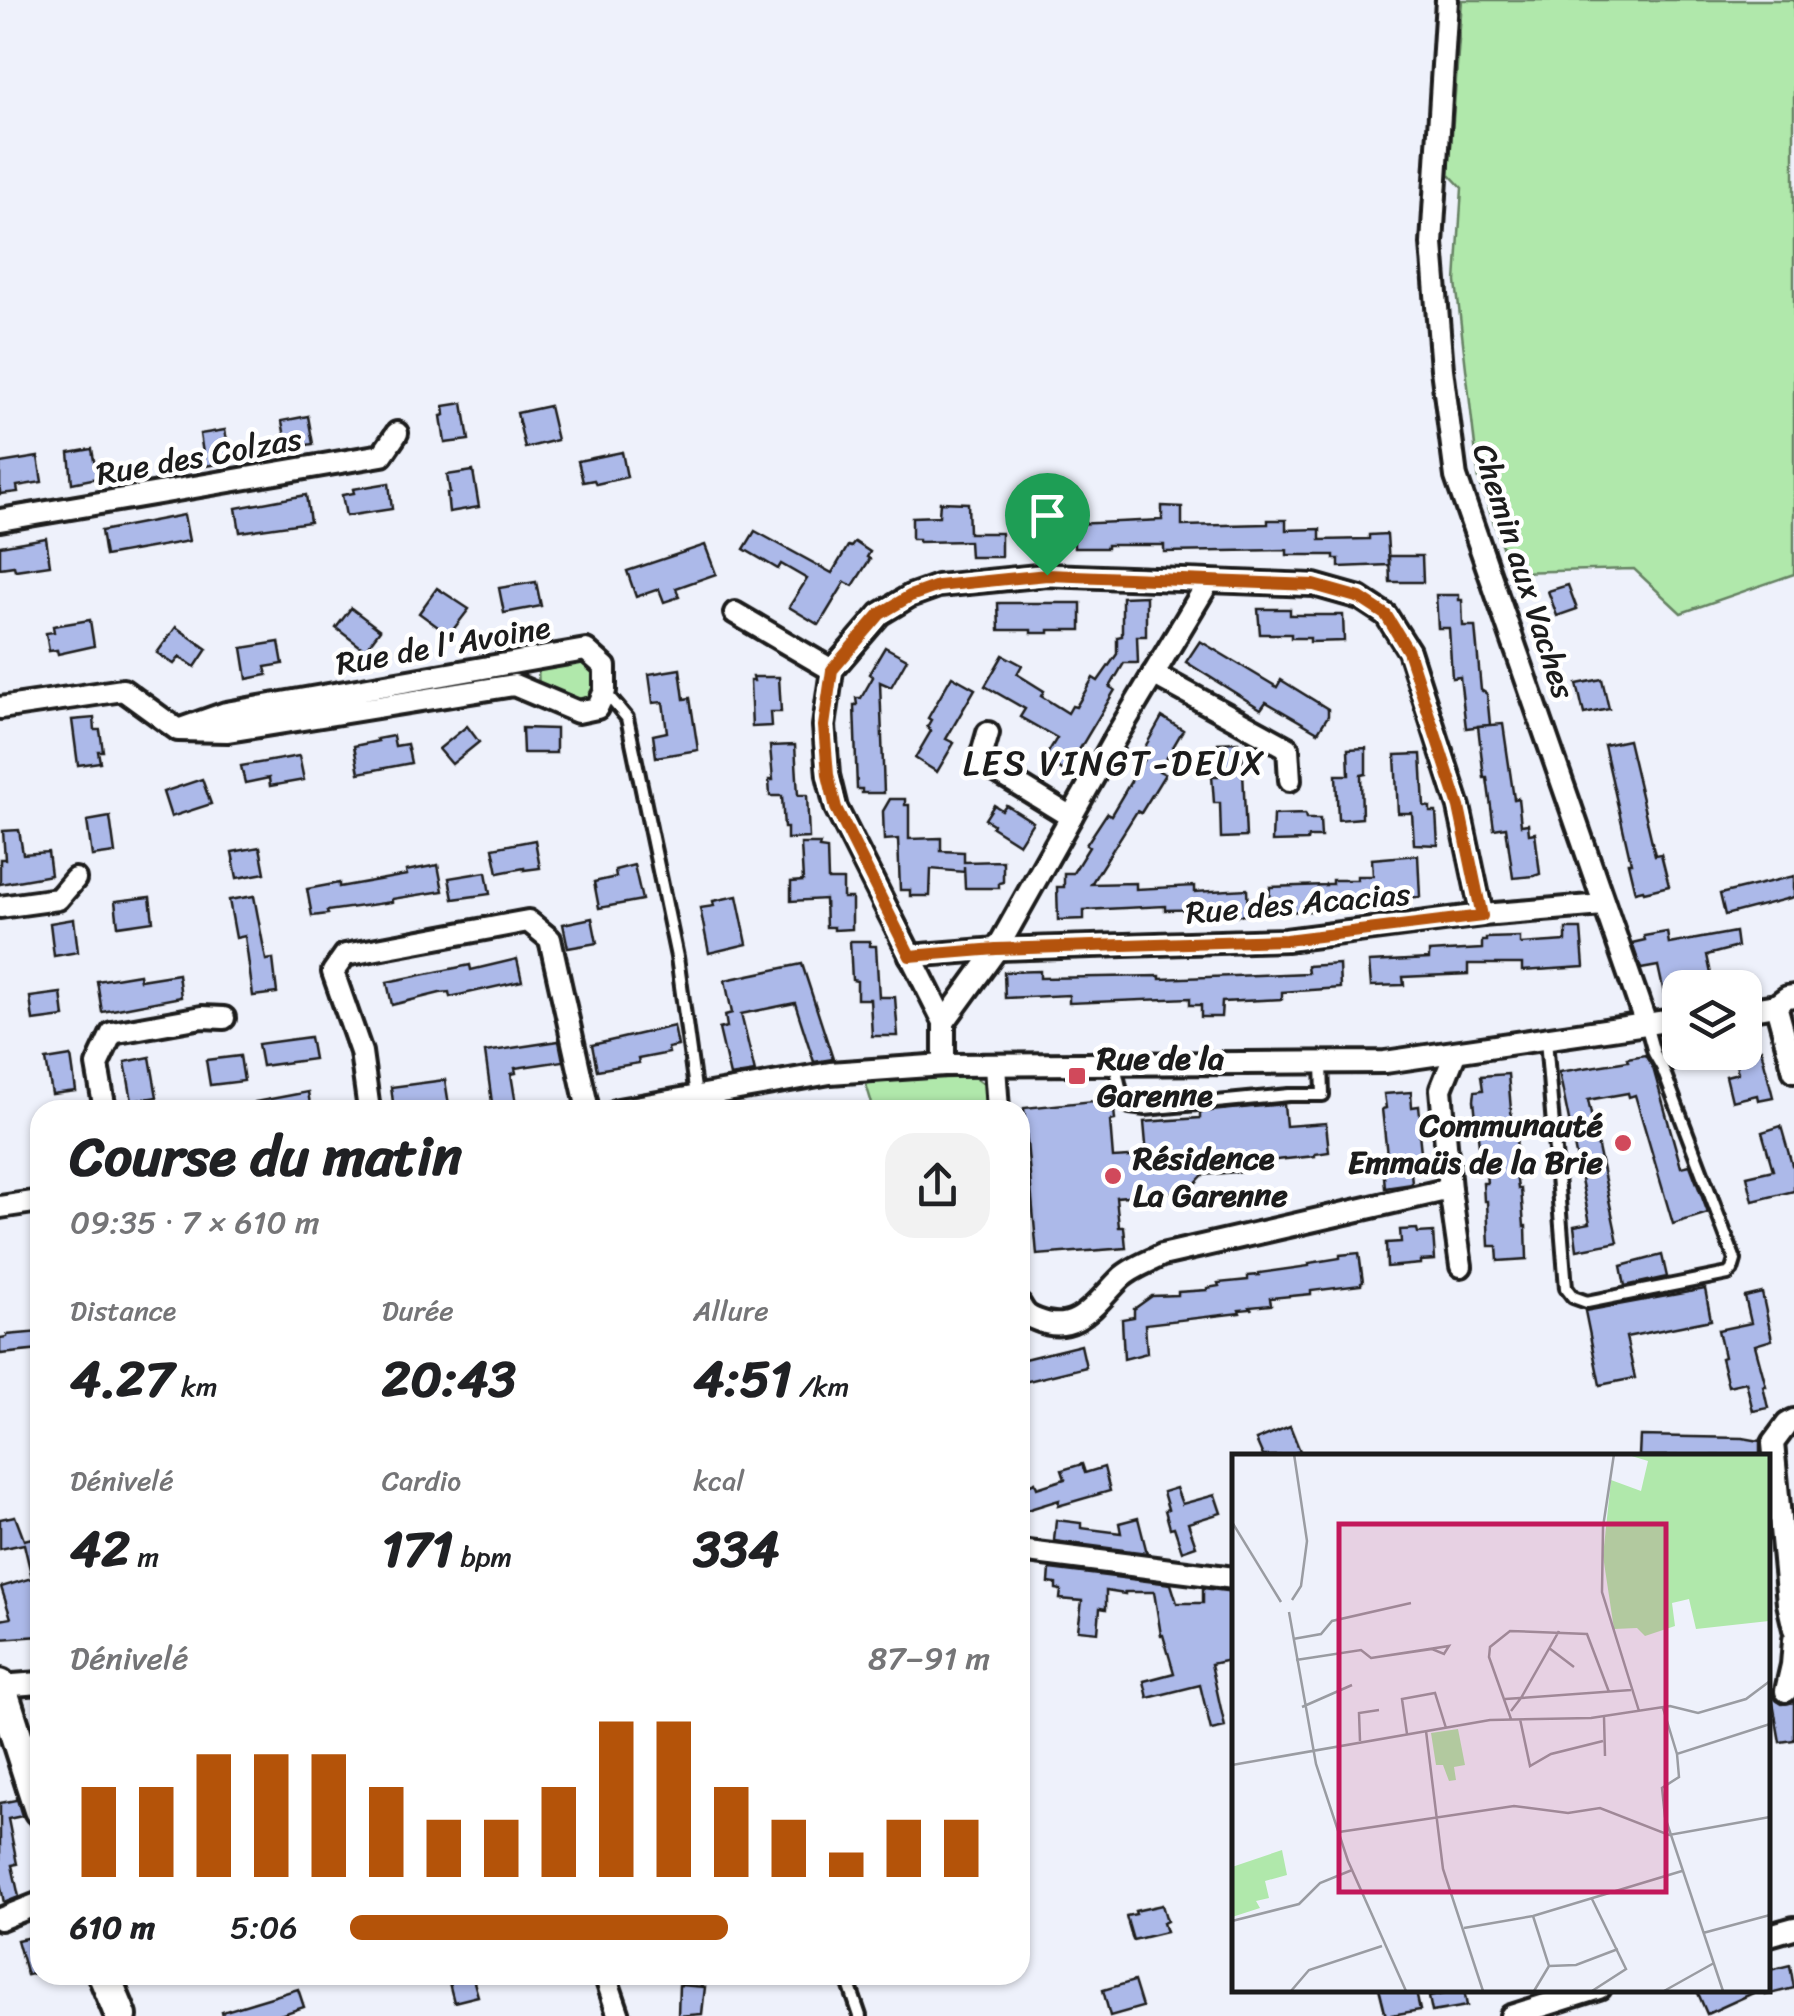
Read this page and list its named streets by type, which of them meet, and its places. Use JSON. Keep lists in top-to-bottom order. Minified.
{"streets":{"street":["Rue des Colzas","Chemin aux Vaches","Rue de l'Avoine","Rue des Acacias"]},"crossings":[["Chemin aux Vaches","Rue des Acacias"]],"districts":["LES VINGT-DEUX"],"places":{"transit":["Rue de la Garenne"],"other":["Communauté Emmaüs de la Brie","Résidence La Garenne"]},"page":{"heading":["Course du matin","09:35 · 7 × 610 m"],"stats":[["Distance","4.27 km"],["Durée","20:43"],["Allure","4:51 /km"],["Dénivelé","42 m"],["Cardio","171 bpm"],["kcal","334"]],"chart":["Dénivelé","87–91 m"],"list":[{"name":"610 m","note":"5:06"}]}}
